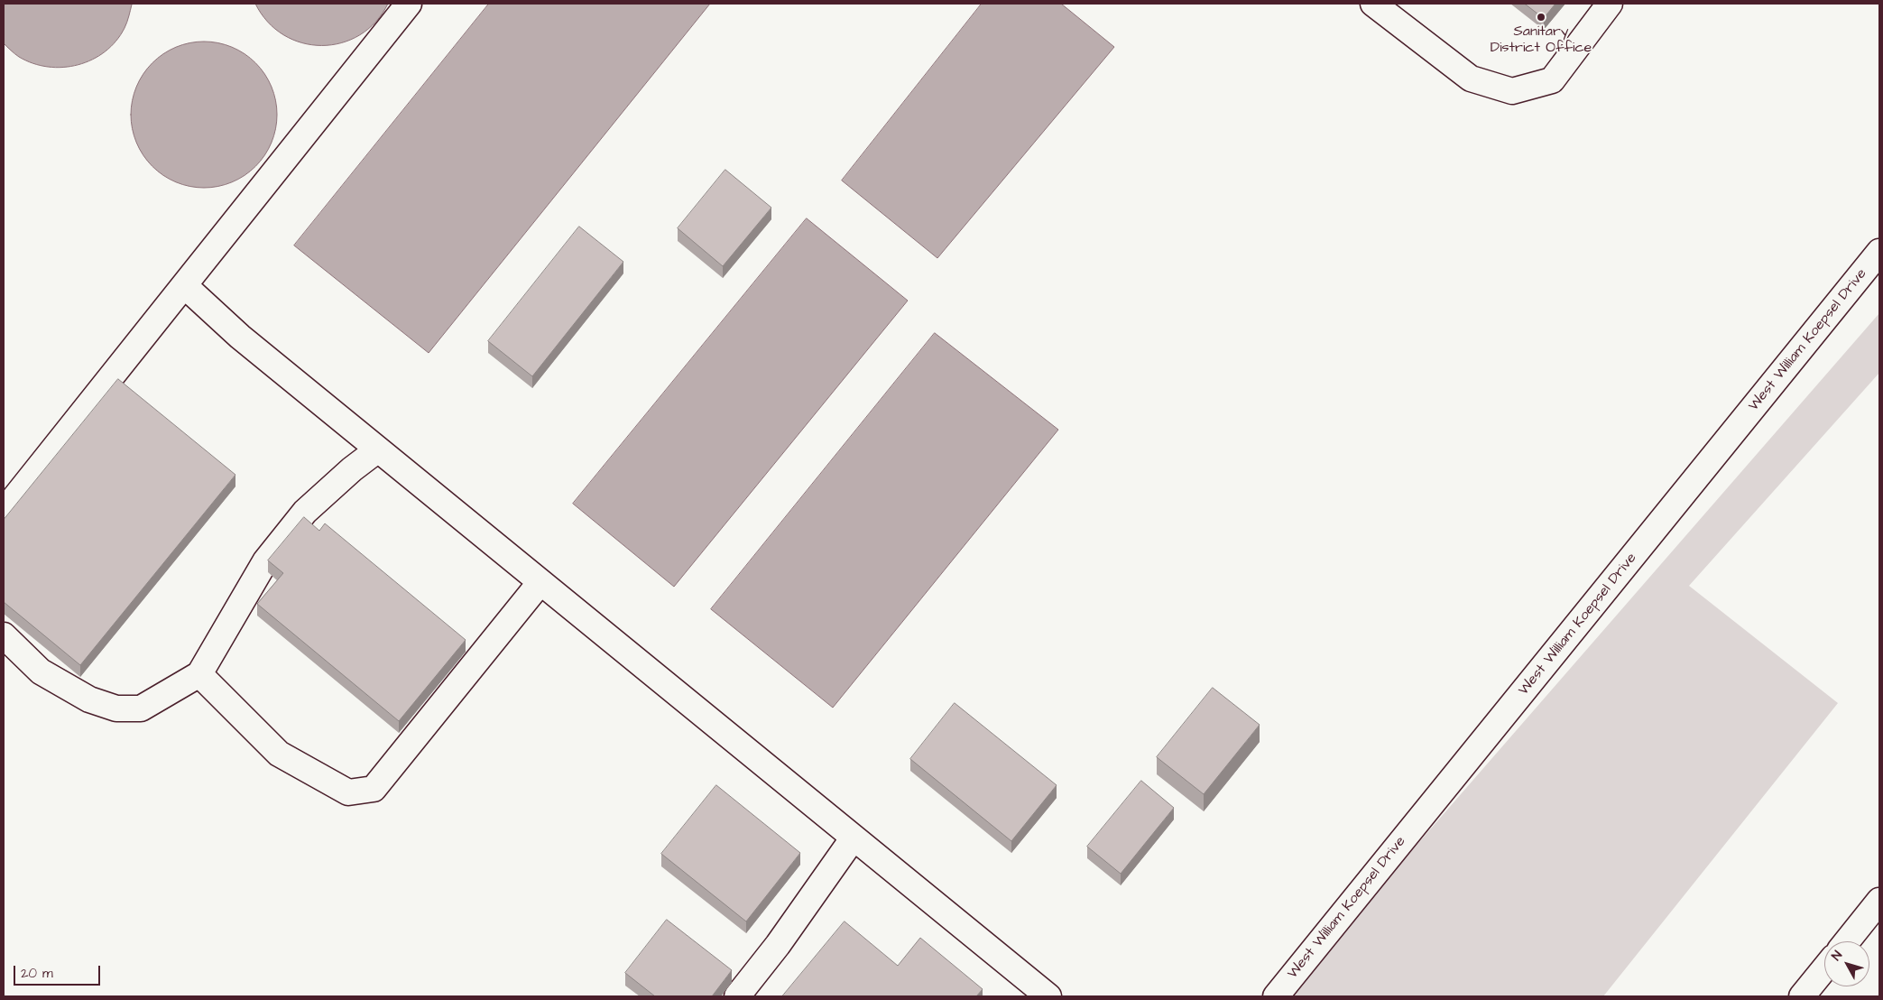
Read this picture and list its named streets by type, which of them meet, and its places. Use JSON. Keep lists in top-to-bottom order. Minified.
{"streets":{"street":["West William Koepsel Drive"]},"places":["Sanitary District Office"],"scale_bar":"20 m","north":"top left"}
